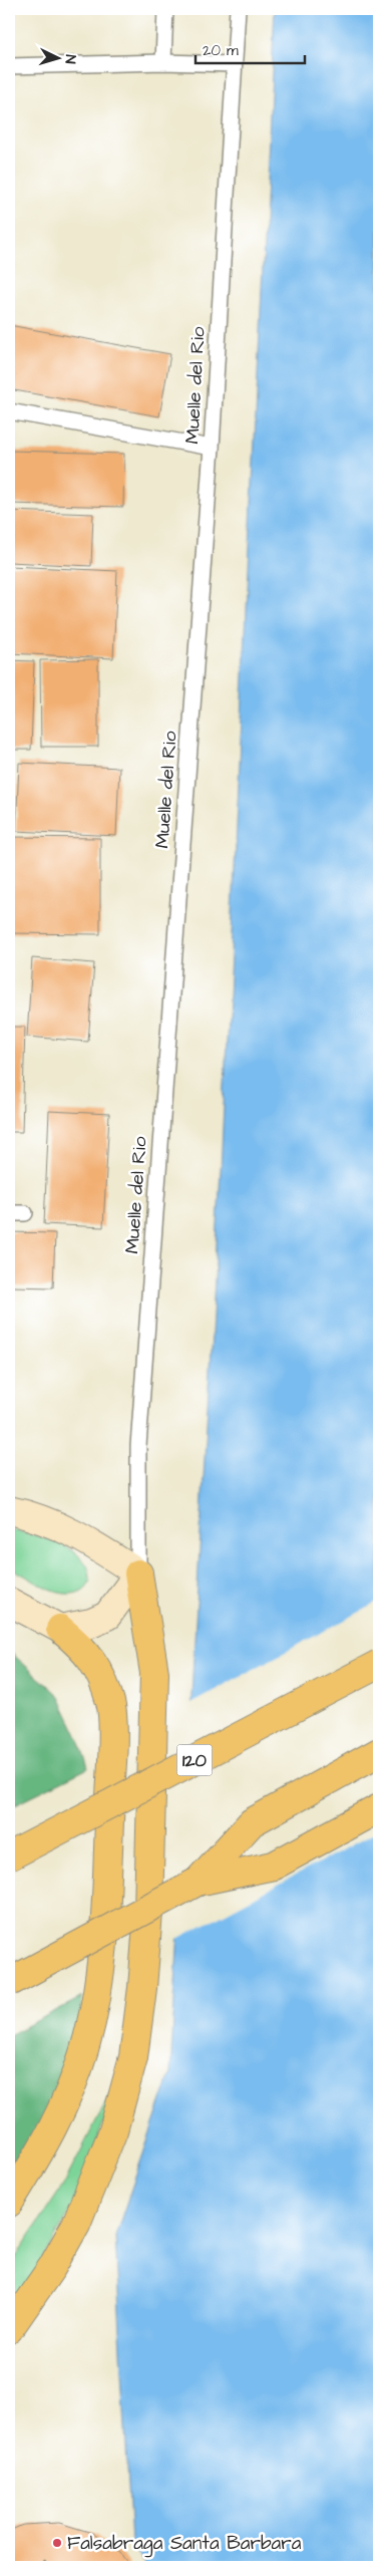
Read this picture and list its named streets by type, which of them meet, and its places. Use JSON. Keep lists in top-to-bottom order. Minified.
{"streets":{"highway":["120"],"lane":["Muelle del Rio"]},"places":["Falsabraga Santa Barbara"],"scale_bar":"20 m","north":"right"}
